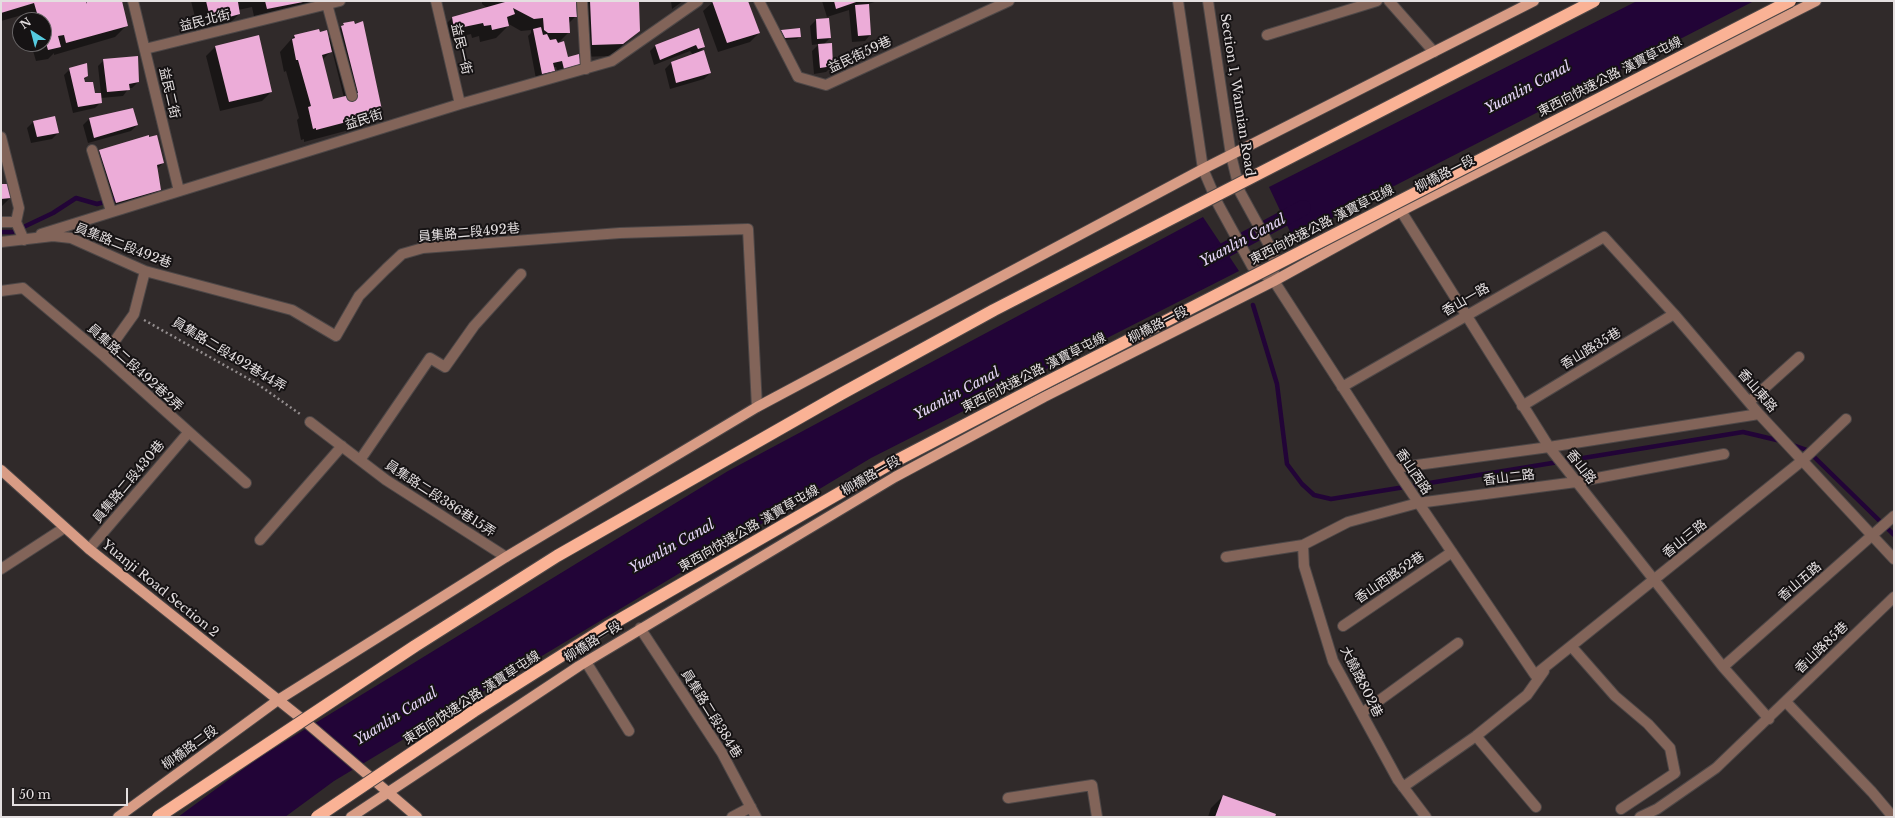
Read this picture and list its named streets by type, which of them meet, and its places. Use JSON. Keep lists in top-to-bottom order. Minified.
{"streets":{"highway":["東西向快速公路 漢寶草屯線"],"main road":["柳橋路一段","Yuanji Road Section 2","柳橋路二段"],"street":["益民北街","益民一街","益民街59巷","益民二街","Section 1, Wannian Road","益民街","員集路二段492巷","香山一路","香山路35巷","員集路二段492巷2弄","香山東路","香山路","香山西路","香山二路","員集路二段430巷","員集路二段386巷15弄","香山三路","香山西路52巷","香山五路","香山路85巷","大饒路802巷","員集路二段384巷"],"path":["員集路二段492巷44弄"]},"crossings":[["益民北街","益民二街"],["益民一街","益民街"],["益民二街","益民街"],["Section 1, Wannian Road","柳橋路一段"],["Section 1, Wannian Road","香山西路"],["益民街","員集路二段492巷"],["柳橋路一段","香山路"],["柳橋路一段","香山西路"],["柳橋路一段","Yuanji Road Section 2"],["柳橋路一段","員集路二段384巷"],["香山一路","香山東路"],["香山一路","香山路"],["香山一路","香山西路"],["香山路35巷","香山東路"],["香山路35巷","香山路"],["員集路二段492巷44弄","員集路二段386巷15弄"],["員集路二段492巷2弄","員集路二段430巷"],["香山東路","香山二路"],["香山東路","香山三路"],["香山東路","香山五路"],["香山路","香山二路"],["香山路","香山三路"],["香山路","香山五路"],["香山路","香山路85巷"],["香山西路","香山二路"],["香山西路","香山三路"],["香山西路","香山西路52巷"],["香山二路","大饒路802巷"],["員集路二段430巷","Yuanji Road Section 2"],["Yuanji Road Section 2","柳橋路二段"]],"water":["Yuanlin Canal"],"scale_bar":"50 m","north":"top left"}
